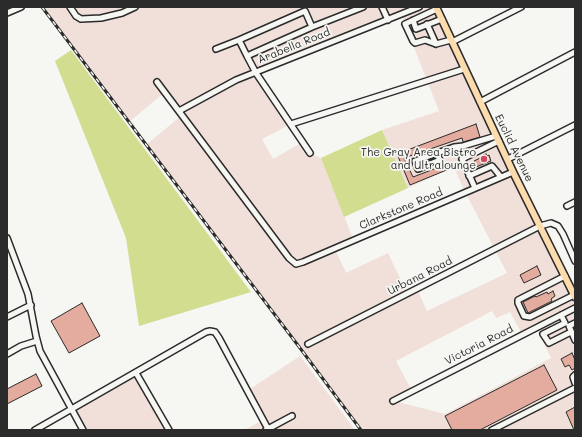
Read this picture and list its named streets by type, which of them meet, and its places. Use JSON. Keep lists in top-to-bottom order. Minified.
{"streets":{"main road":["Euclid Avenue"],"street":["Arabella Road","Clarkstone Road","Urbana Road","Victoria Road"]},"crossings":[["Arabella Road","Clarkstone Road"],["Euclid Avenue","Clarkstone Road"],["Euclid Avenue","Urbana Road"]],"places":["The Gray Area Bistro and Ultralounge"]}
